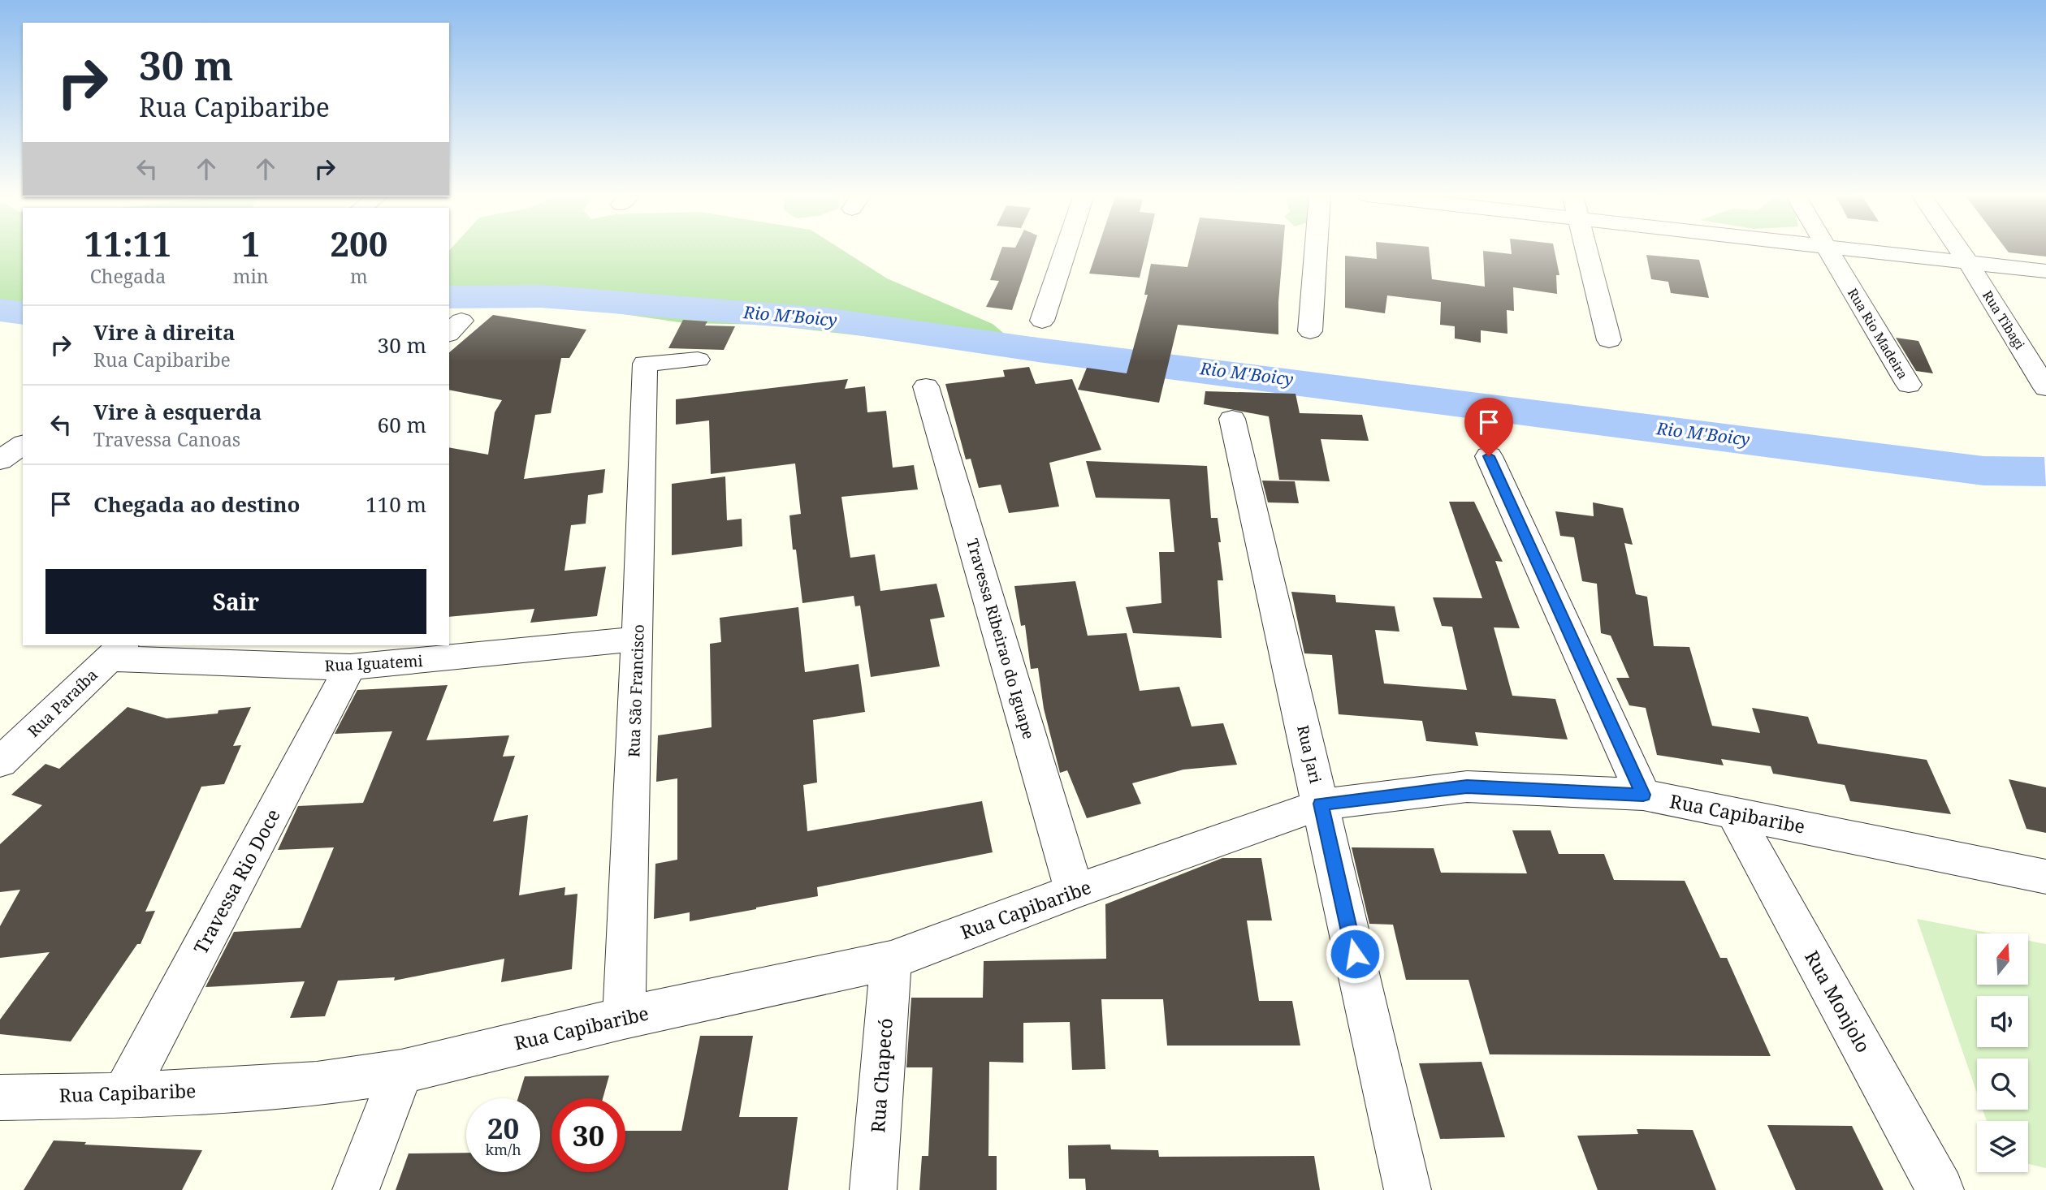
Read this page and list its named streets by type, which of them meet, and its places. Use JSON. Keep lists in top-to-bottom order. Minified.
{"streets":{"street":["Rua Tibagi","Rua Rio Madeira","Travessa Ribeirao do Iguape","Rua Iguatemi","Rua São Francisco","Rua Paraíba","Rua Jari","Rua Capibaribe","Travessa Rio Doce","Rua Monjolo","Rua Chapecó"]},"crossings":[["Travessa Ribeirao do Iguape","Rua Capibaribe"],["Rua Iguatemi","Rua São Francisco"],["Rua Iguatemi","Rua Paraíba"],["Rua Iguatemi","Travessa Rio Doce"],["Rua São Francisco","Rua Capibaribe"],["Rua Jari","Rua Capibaribe"],["Rua Capibaribe","Travessa Rio Doce"],["Rua Capibaribe","Rua Monjolo"],["Rua Capibaribe","Rua Chapecó"]],"water":["Rio M'Boicy"],"north":"top","page":{"turn":["30 m","Rua Capibaribe"],"eta":["11:11","Chegada","1","min","200","m"],"list":[{"name":"Vire à direita","note":"Rua Capibaribe","value":"30 m"},{"name":"Vire à esquerda","note":"Travessa Canoas","value":"60 m"},{"name":"Chegada ao destino","value":"110 m"}],"buttons":"Sair","speed":"20 km/h","limit":"30"}}
